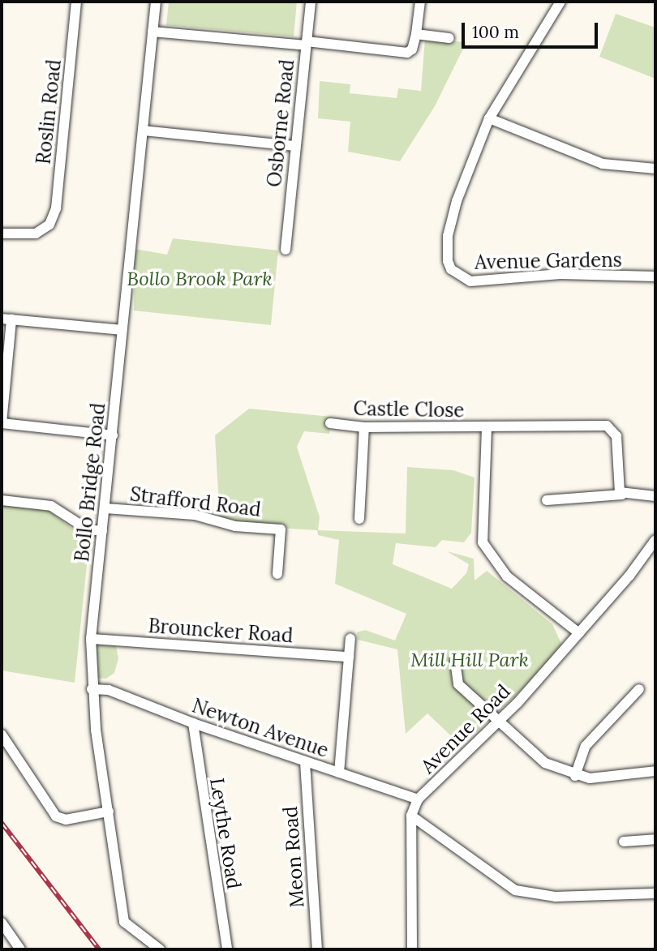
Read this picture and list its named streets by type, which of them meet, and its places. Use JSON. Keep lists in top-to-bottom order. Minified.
{"streets":{"street":["Roslin Road","Osborne Road","Avenue Gardens","Castle Close","Bollo Bridge Road","Strafford Road","Brouncker Road","Newton Avenue","Avenue Road","Leythe Road","Meon Road"]},"crossings":[["Bollo Bridge Road","Strafford Road"],["Bollo Bridge Road","Brouncker Road"],["Bollo Bridge Road","Newton Avenue"],["Newton Avenue","Avenue Road"],["Newton Avenue","Leythe Road"],["Newton Avenue","Meon Road"]],"parks":["Bollo Brook Park","Mill Hill Park"],"scale_bar":"100 m"}
